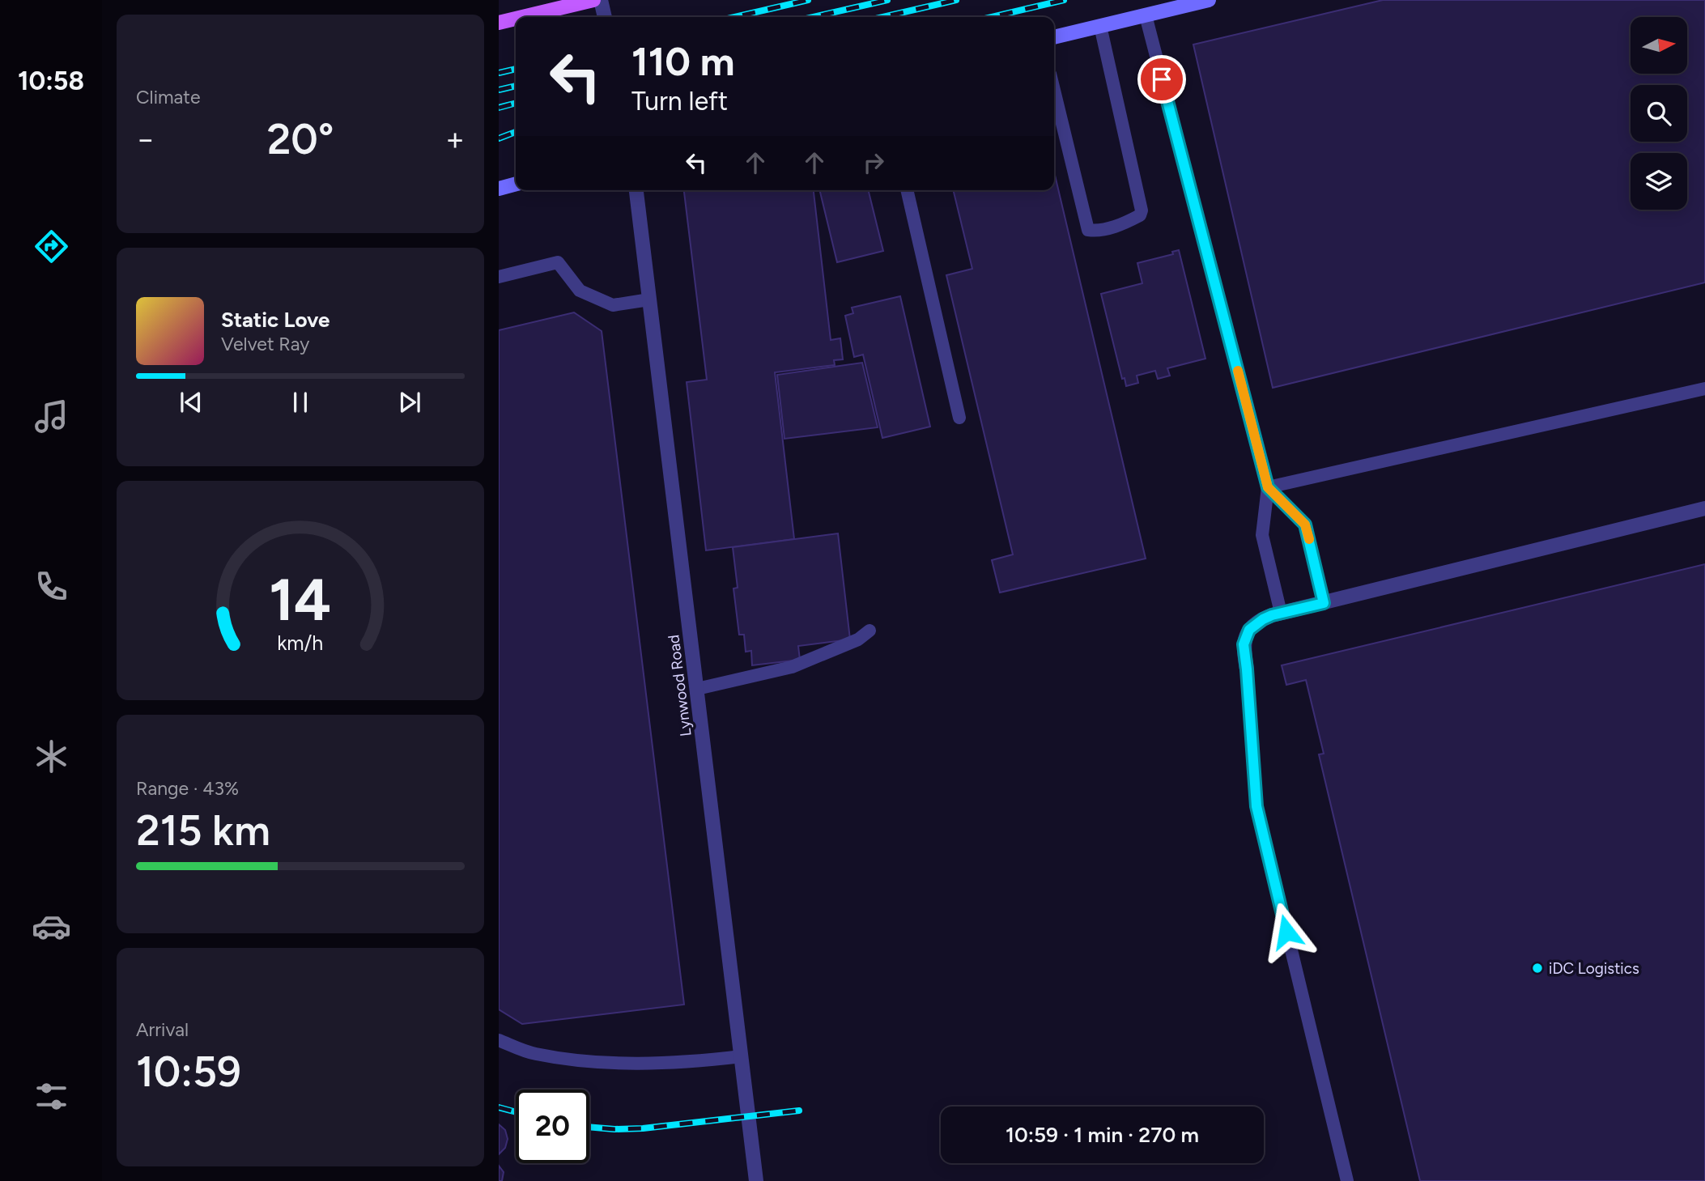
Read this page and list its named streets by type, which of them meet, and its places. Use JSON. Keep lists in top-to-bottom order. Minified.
{"streets":{"street":["Lynwood Road"]},"places":["iDC Logistics"],"north":"right","page":{"tabs":"10:58","tile":["Climate",["Range · 43%","215 km"],["Arrival","10:59"]],"turn":["110 m","Turn left"],"heat":["−","20°","+"],"song":["Static Love","Velvet Ray"],"limit":"20","trip":"10:59 · 1 min · 270 m","gauge":["14","km/h"]}}
